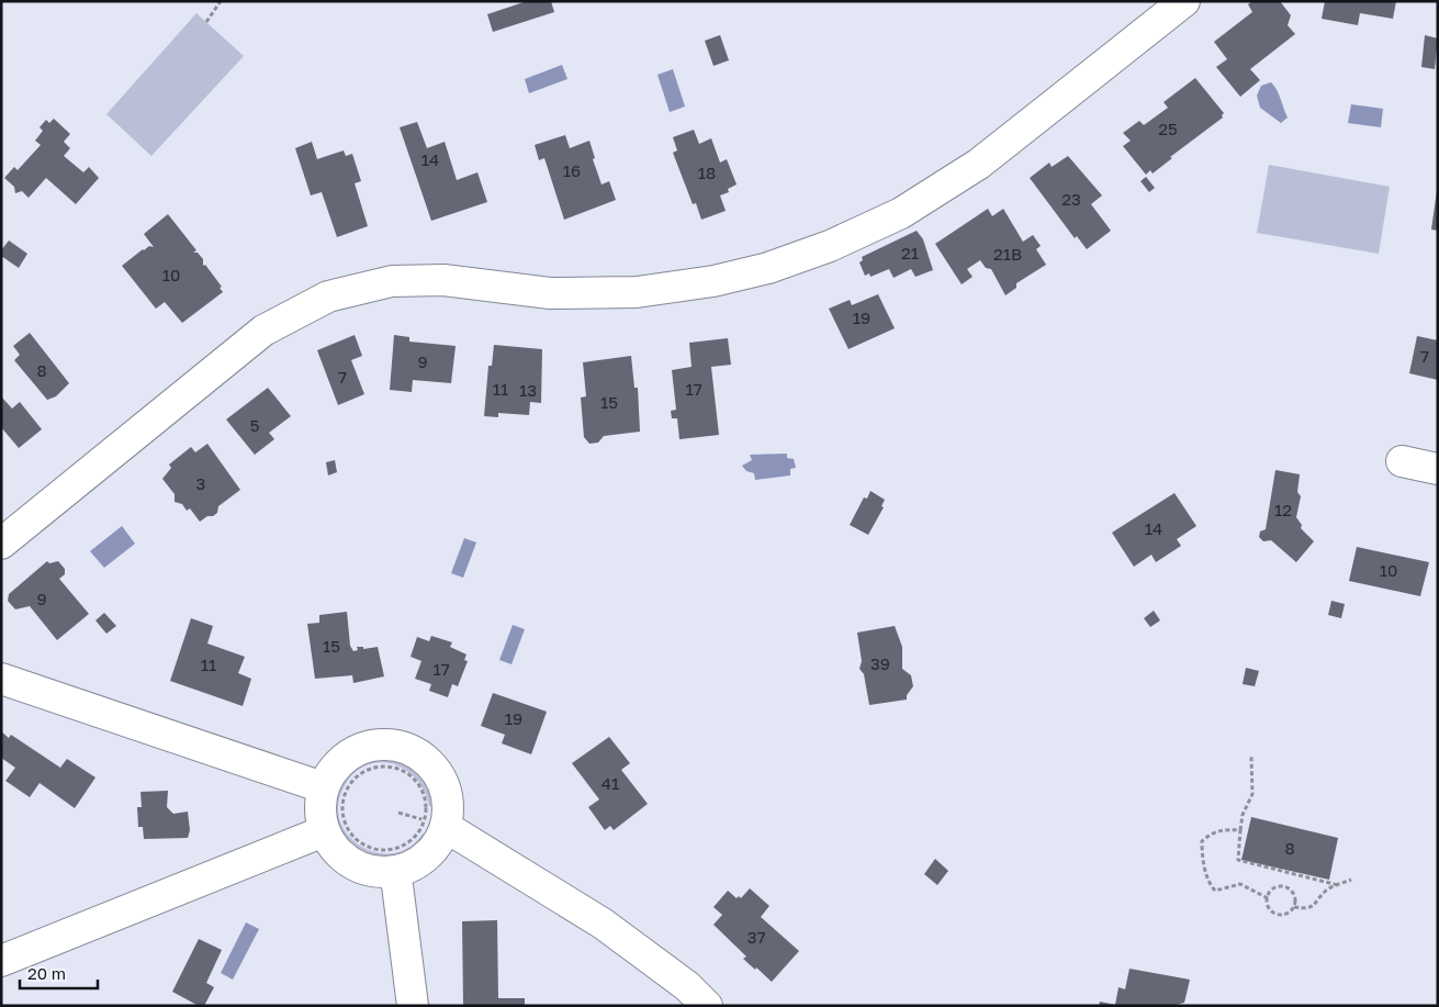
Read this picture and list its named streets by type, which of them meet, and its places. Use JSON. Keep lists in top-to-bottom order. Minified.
{"house_numbers":["25","14","16","18","23","21","21B","10","19","7","9","8","7","11","17","13","15","5","3","12","14","10","9","15","39","11","17","19","41","8","37"],"scale_bar":"20 m"}
